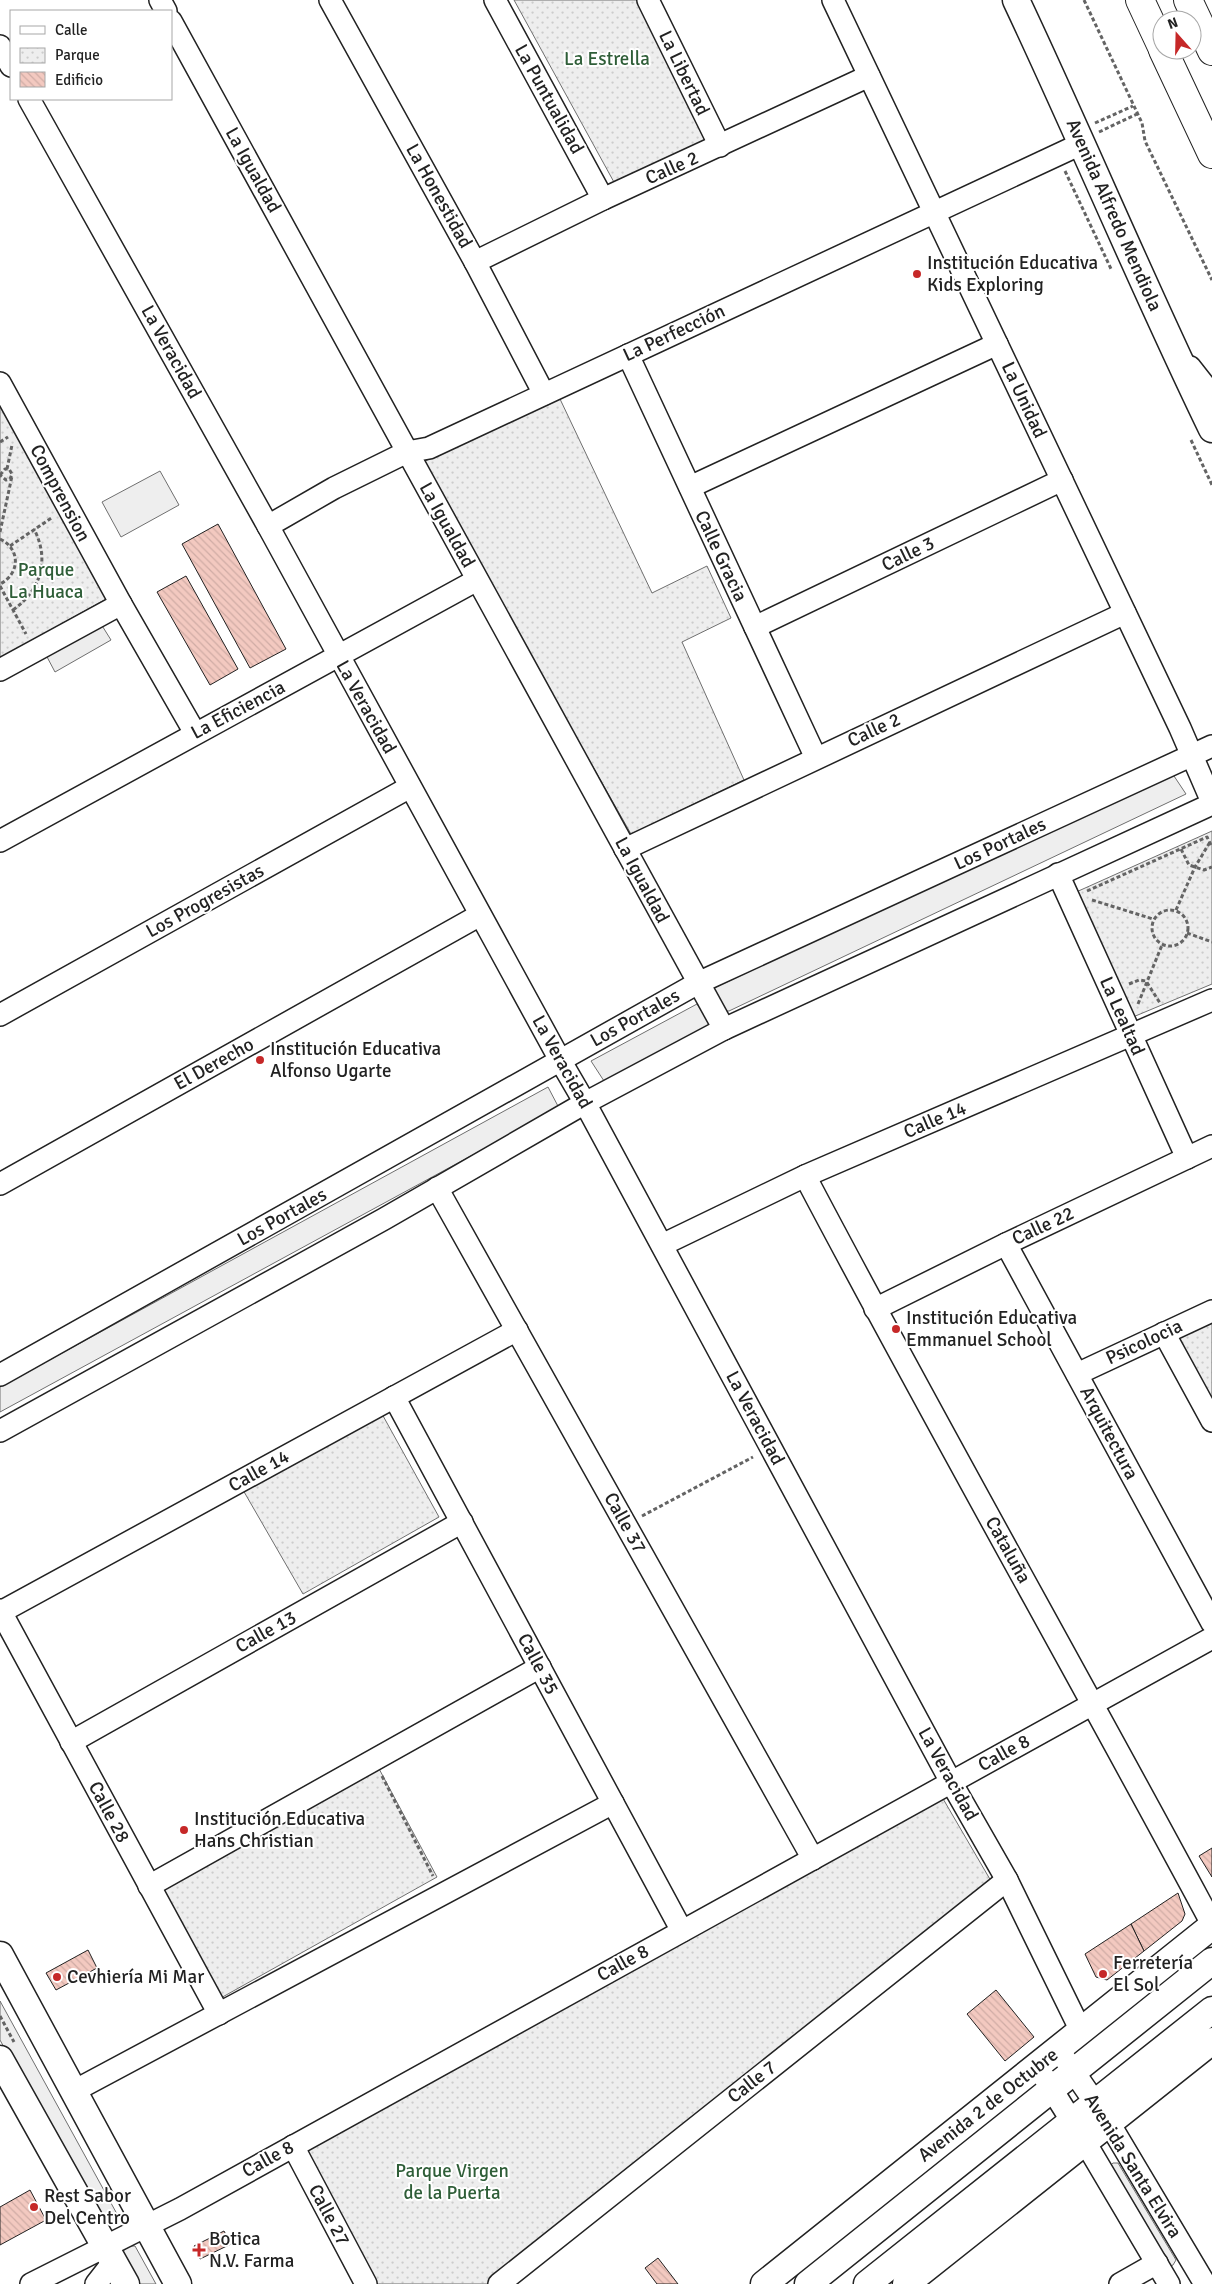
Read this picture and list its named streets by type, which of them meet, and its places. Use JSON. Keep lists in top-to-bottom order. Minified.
{"streets":{"main road":["Avenida Alfredo Mendiola","Avenida 2 de Octubre"],"street":["La Libertad","La Puntualidad","Calle 2","La Igualdad","La Honestidad","La Perfección","La Veracidad","La Unidad","Comprension","Calle 3","Calle Gracia","La Eficiencia","Los Portales","Los Progresistas","La Lealtad","El Derecho","Calle 14","Calle 22","Psicolocia","Arquitectura","Calle 37","Cataluña","Calle 13","Calle 35","Calle 8","Calle 28","Calle 7","Avenida Santa Elvira","Calle 27"]},"crossings":[["La Libertad","Calle 2"],["La Puntualidad","Calle 2"],["Calle 2","La Igualdad"],["Calle 2","La Honestidad"],["Calle 2","La Unidad"],["Calle 2","Calle Gracia"],["La Igualdad","La Perfección"],["La Igualdad","La Eficiencia"],["La Igualdad","Los Portales"],["La Honestidad","La Perfección"],["Avenida Alfredo Mendiola","La Perfección"],["La Perfección","La Veracidad"],["La Perfección","La Unidad"],["La Perfección","Calle Gracia"],["La Veracidad","La Eficiencia"],["La Veracidad","Los Portales"],["La Veracidad","Los Progresistas"],["La Veracidad","El Derecho"],["La Veracidad","Calle 14"],["La Veracidad","Calle 8"],["La Veracidad","Calle 7"],["La Veracidad","Avenida 2 de Octubre"],["La Unidad","Calle 3"],["La Unidad","Los Portales"],["Comprension","La Eficiencia"],["Calle 3","Calle Gracia"],["La Lealtad","Calle 14"],["La Lealtad","Calle 22"],["Calle 14","Calle 37"],["Calle 14","Cataluña"],["Calle 14","Calle 35"],["Calle 14","Calle 28"],["Calle 22","Arquitectura"],["Calle 22","Cataluña"],["Psicolocia","Arquitectura"],["Calle 37","Calle 8"],["Cataluña","Calle 8"],["Cataluña","Avenida 2 de Octubre"],["Calle 13","Calle 35"],["Calle 13","Calle 28"],["Calle 35","Calle 8"],["Calle 8","Calle 27"],["Avenida 2 de Octubre","Avenida Santa Elvira"]],"parks":["La Estrella","Parque La Huaca","Parque Virgen de la Puerta"],"places":{"other":["Institución Educativa Kids Exploring","Institución Educativa Alfonso Ugarte","Institución Educativa Emmanuel School","Institución Educativa Hans Christian","Ferretería El Sol","Cevhiería Mi Mar","Rest Sabor Del Centro"],"health":["Botica N.V. Farma"]},"legend":["Calle","Parque","Edificio"],"north":"top"}
